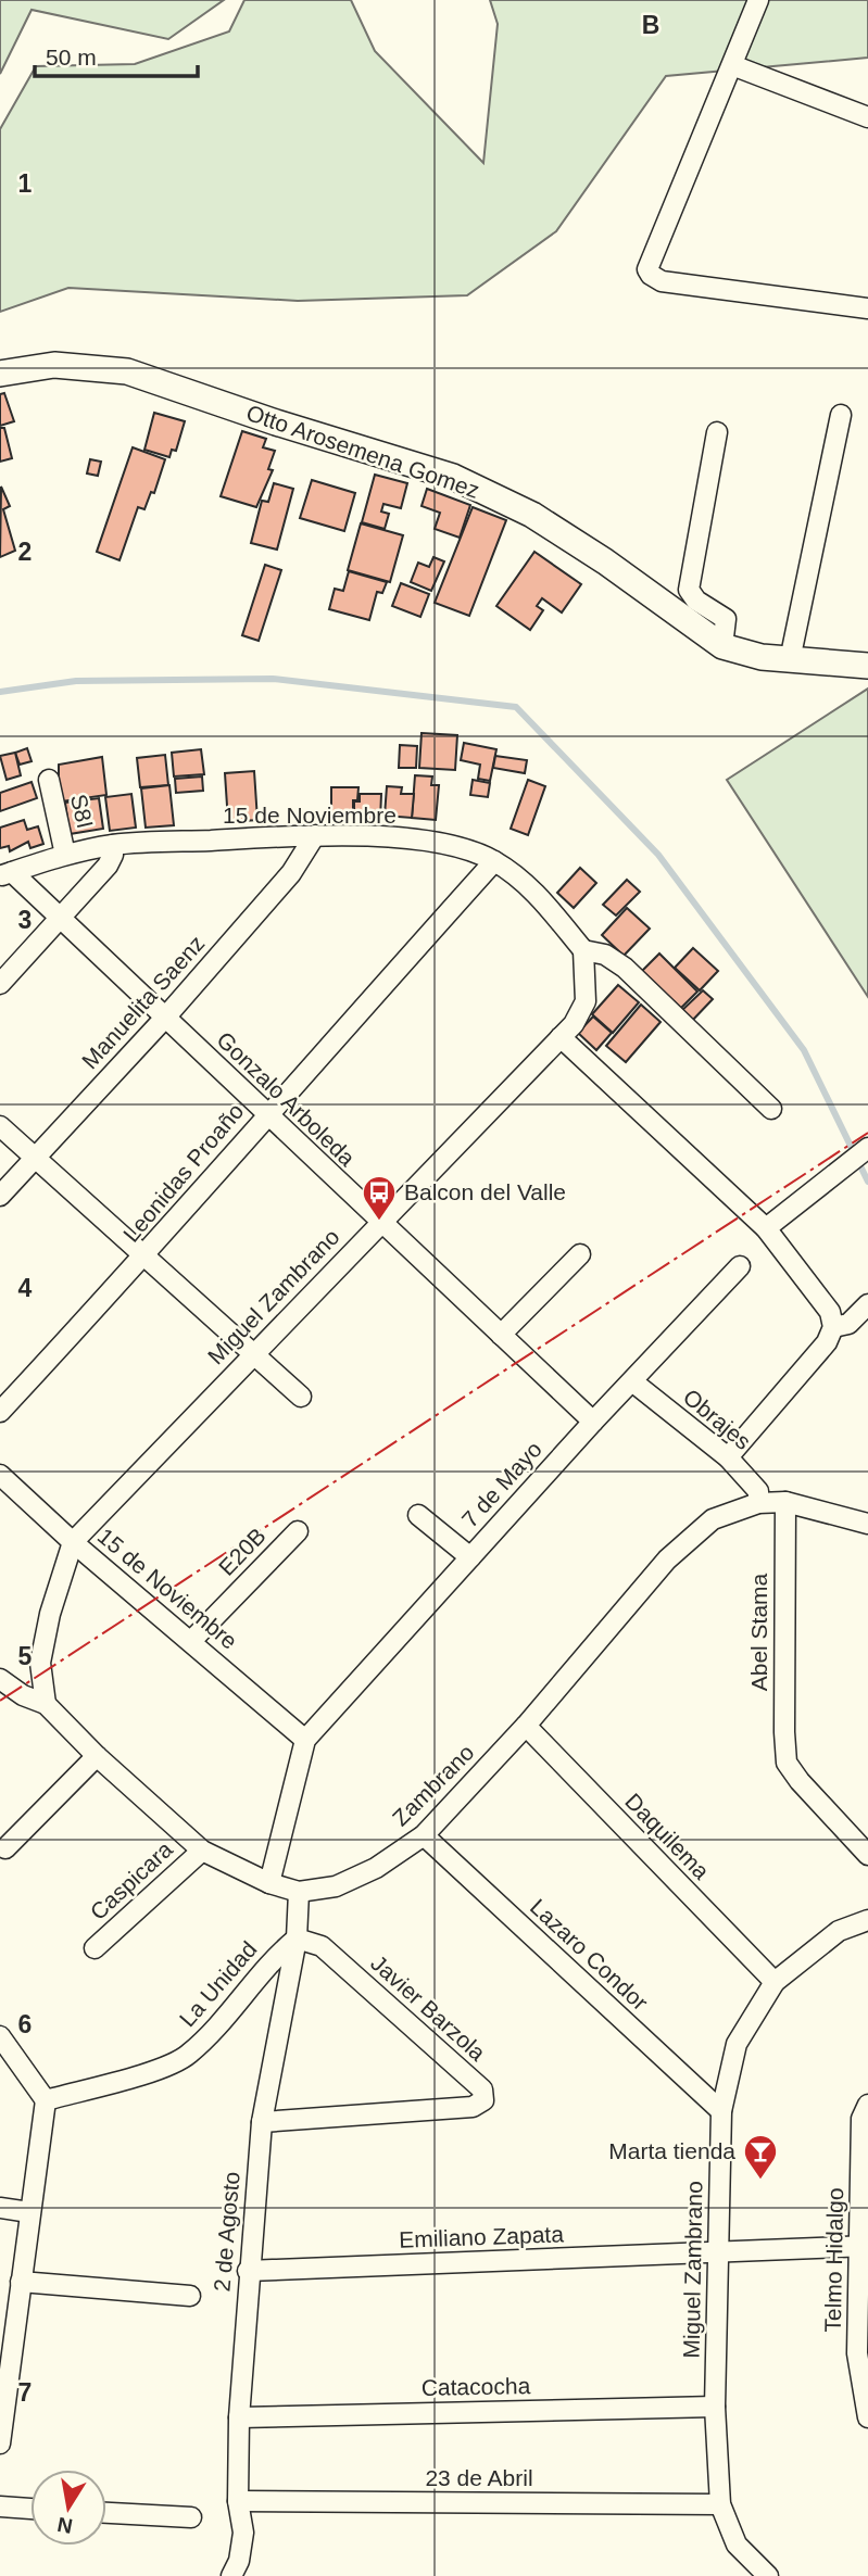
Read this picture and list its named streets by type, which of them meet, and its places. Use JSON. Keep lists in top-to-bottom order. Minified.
{"streets":{"street":["Otto Arosemena Gomez","S8I","15 de Noviembre","Manuelita Saenz","Gonzalo Arboleda","Leonidas Proaño","Miguel Zambrano","Obrajes","7 de Mayo","E20B","Abel Stama","Zambrano","Daquilema","Caspicara","Lazaro Condor","La Unidad","Javier Barzola","2 de Agosto","Emiliano Zapata","Telmo Hidalgo","Catacocha","23 de Abril"]},"crossings":[["S8I","15 de Noviembre"],["15 de Noviembre","Manuelita Saenz"],["15 de Noviembre","Gonzalo Arboleda"],["15 de Noviembre","Leonidas Proaño"],["15 de Noviembre","Miguel Zambrano"],["15 de Noviembre","7 de Mayo"],["15 de Noviembre","E20B"],["Manuelita Saenz","Gonzalo Arboleda"],["Gonzalo Arboleda","Leonidas Proaño"],["Gonzalo Arboleda","Miguel Zambrano"],["Gonzalo Arboleda","7 de Mayo"],["Miguel Zambrano","Zambrano"],["Miguel Zambrano","Daquilema"],["Miguel Zambrano","Lazaro Condor"],["Miguel Zambrano","Emiliano Zapata"],["Miguel Zambrano","Catacocha"],["Miguel Zambrano","23 de Abril"],["Obrajes","7 de Mayo"],["Obrajes","Zambrano"],["Abel Stama","Zambrano"],["Zambrano","Daquilema"],["Zambrano","Caspicara"],["Zambrano","Lazaro Condor"],["Zambrano","2 de Agosto"],["La Unidad","Javier Barzola"],["La Unidad","2 de Agosto"],["Javier Barzola","2 de Agosto"],["2 de Agosto","Emiliano Zapata"],["2 de Agosto","Catacocha"],["2 de Agosto","23 de Abril"],["Emiliano Zapata","Telmo Hidalgo"]],"places":{"bus stop":["Balcon del Valle"],"bar":["Marta tienda"]},"scale_bar":"50 m","north":"bottom","grid":{"columns":["B"],"rows":["1","2","3","4","5","6","7"]}}
